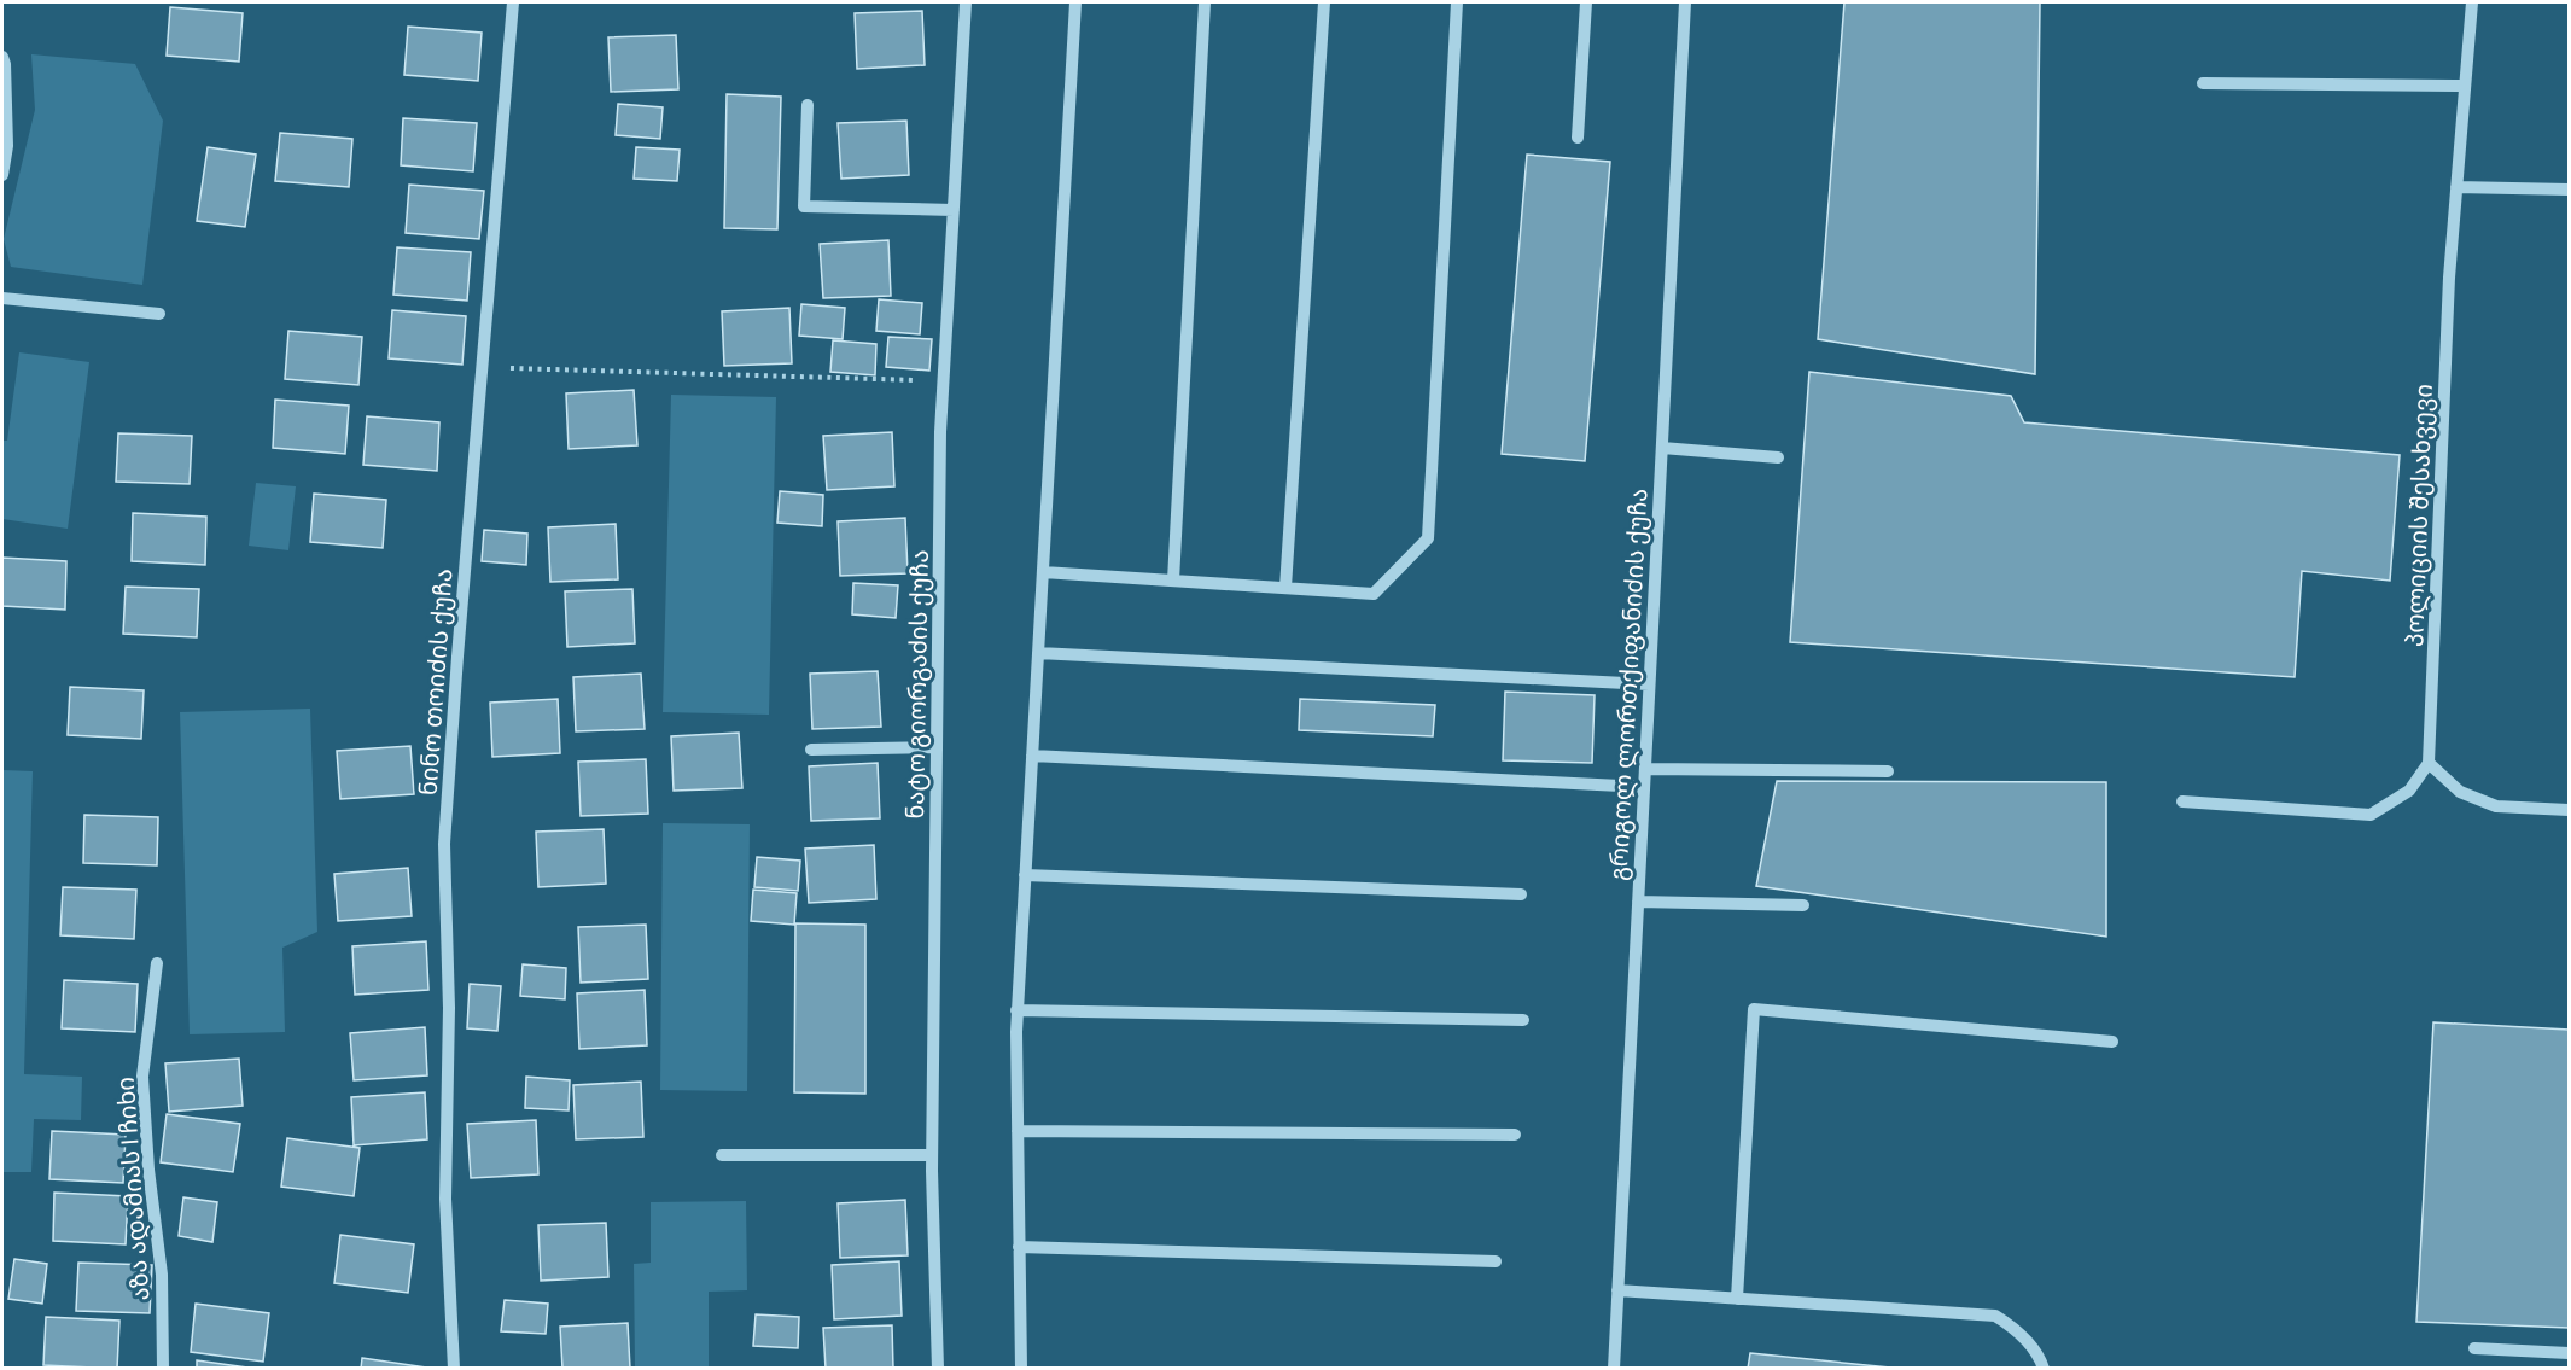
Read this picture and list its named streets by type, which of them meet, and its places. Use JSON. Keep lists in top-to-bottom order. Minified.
{"streets":{"street":["პოლიციის შესახვევი","ნინო თოიძის ქუჩა","ნატო გიორგაძის ქუჩა","გრიგოლ ლორთქიფანიძის ქუჩა","აზა ადამიას I ჩიხი"]}}
